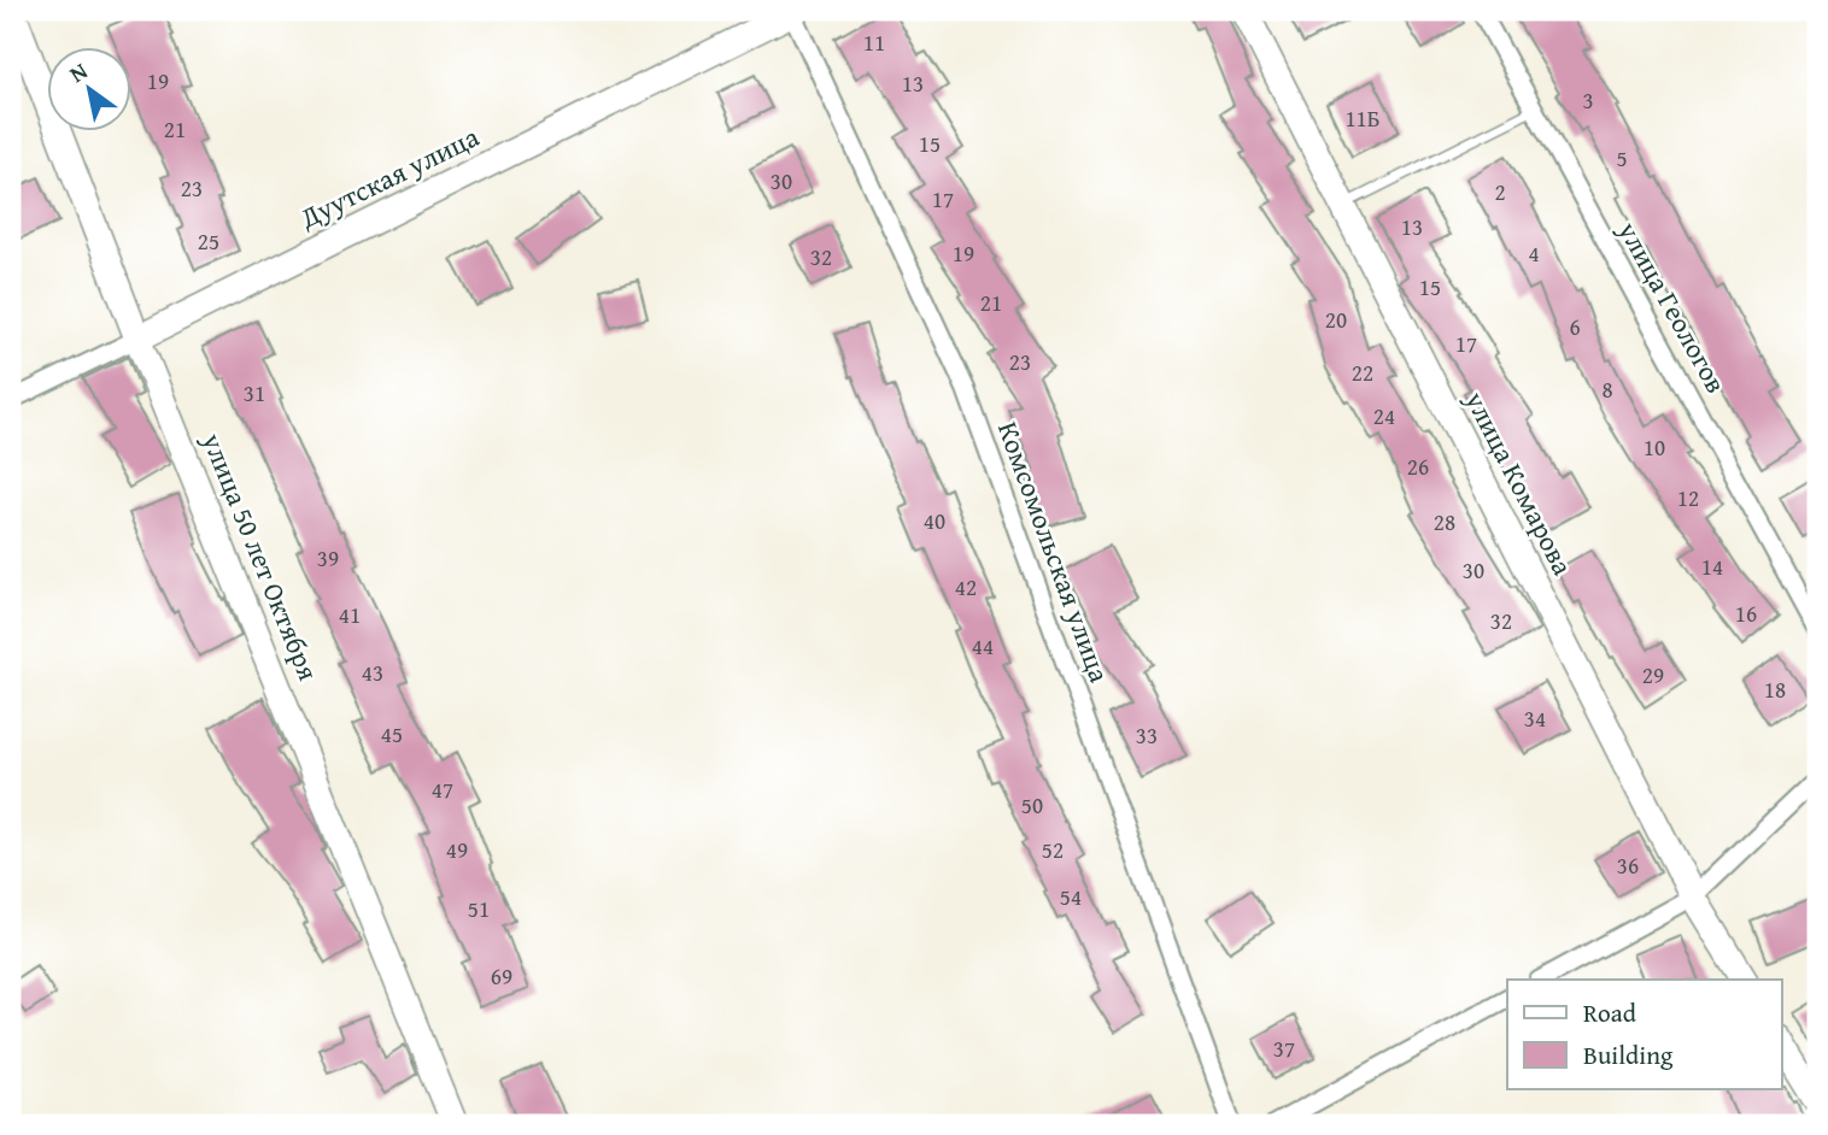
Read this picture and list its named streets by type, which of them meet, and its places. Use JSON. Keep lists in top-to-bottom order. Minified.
{"streets":{"street":["Дуутская улица","улица Геологов","улица Комарова","Комсомольская улица","улица 50 лет Октября"]},"crossings":[["Дуутская улица","Комсомольская улица"],["Дуутская улица","улица 50 лет Октября"]],"house_numbers":["11","19","13","3","11Б","21","15","5","30","23","2","17","13","25","19","4","32","15","21","20","6","17","23","22","8","31","24","10","26","12","40","28","39","14","30","42","16","41","32","44","43","29","18","34","45","33","47","50","49","52","36","54","51","69","37"],"legend":["Road","Building"],"north":"top left"}
